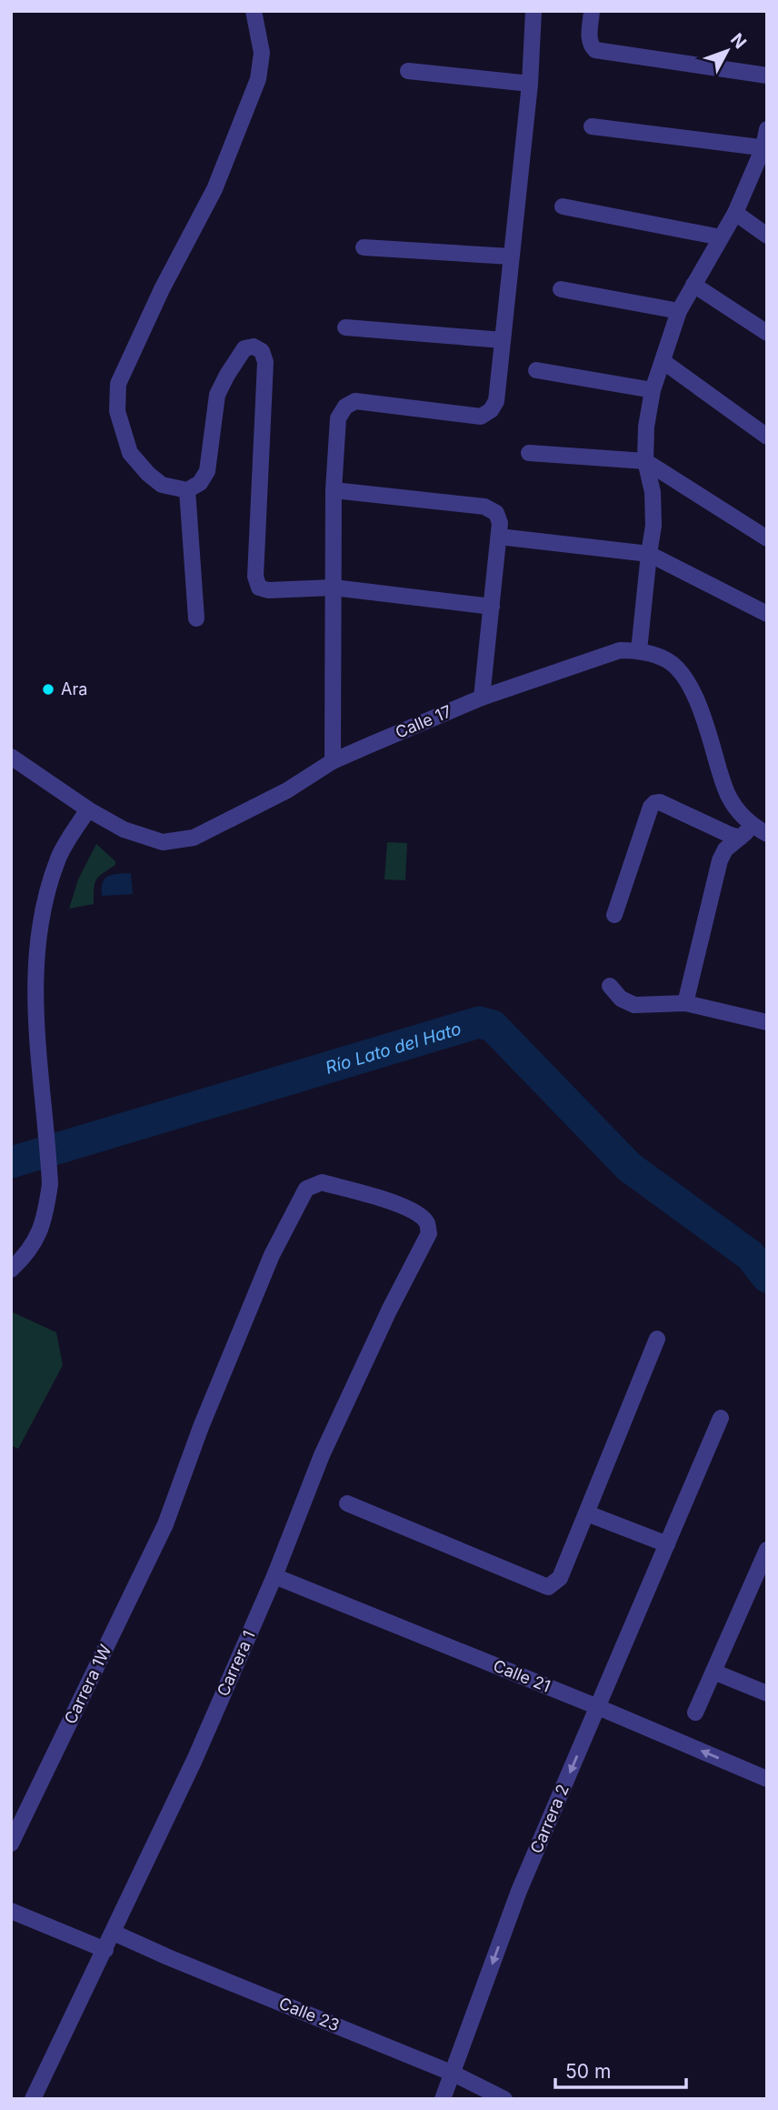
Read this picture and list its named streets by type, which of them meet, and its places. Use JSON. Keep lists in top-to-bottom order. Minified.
{"streets":{"street":["Calle 17","Carrera 1","Calle 21","Carrera 1W","Carrera 2","Calle 23"]},"crossings":[["Carrera 1","Calle 21"],["Carrera 1","Carrera 1W"],["Carrera 1","Calle 23"],["Calle 21","Carrera 2"],["Carrera 2","Calle 23"]],"one_way":["Carrera 2"],"water":["Río Lato del Hato"],"places":["Ara"],"scale_bar":"50 m","north":"top right"}
